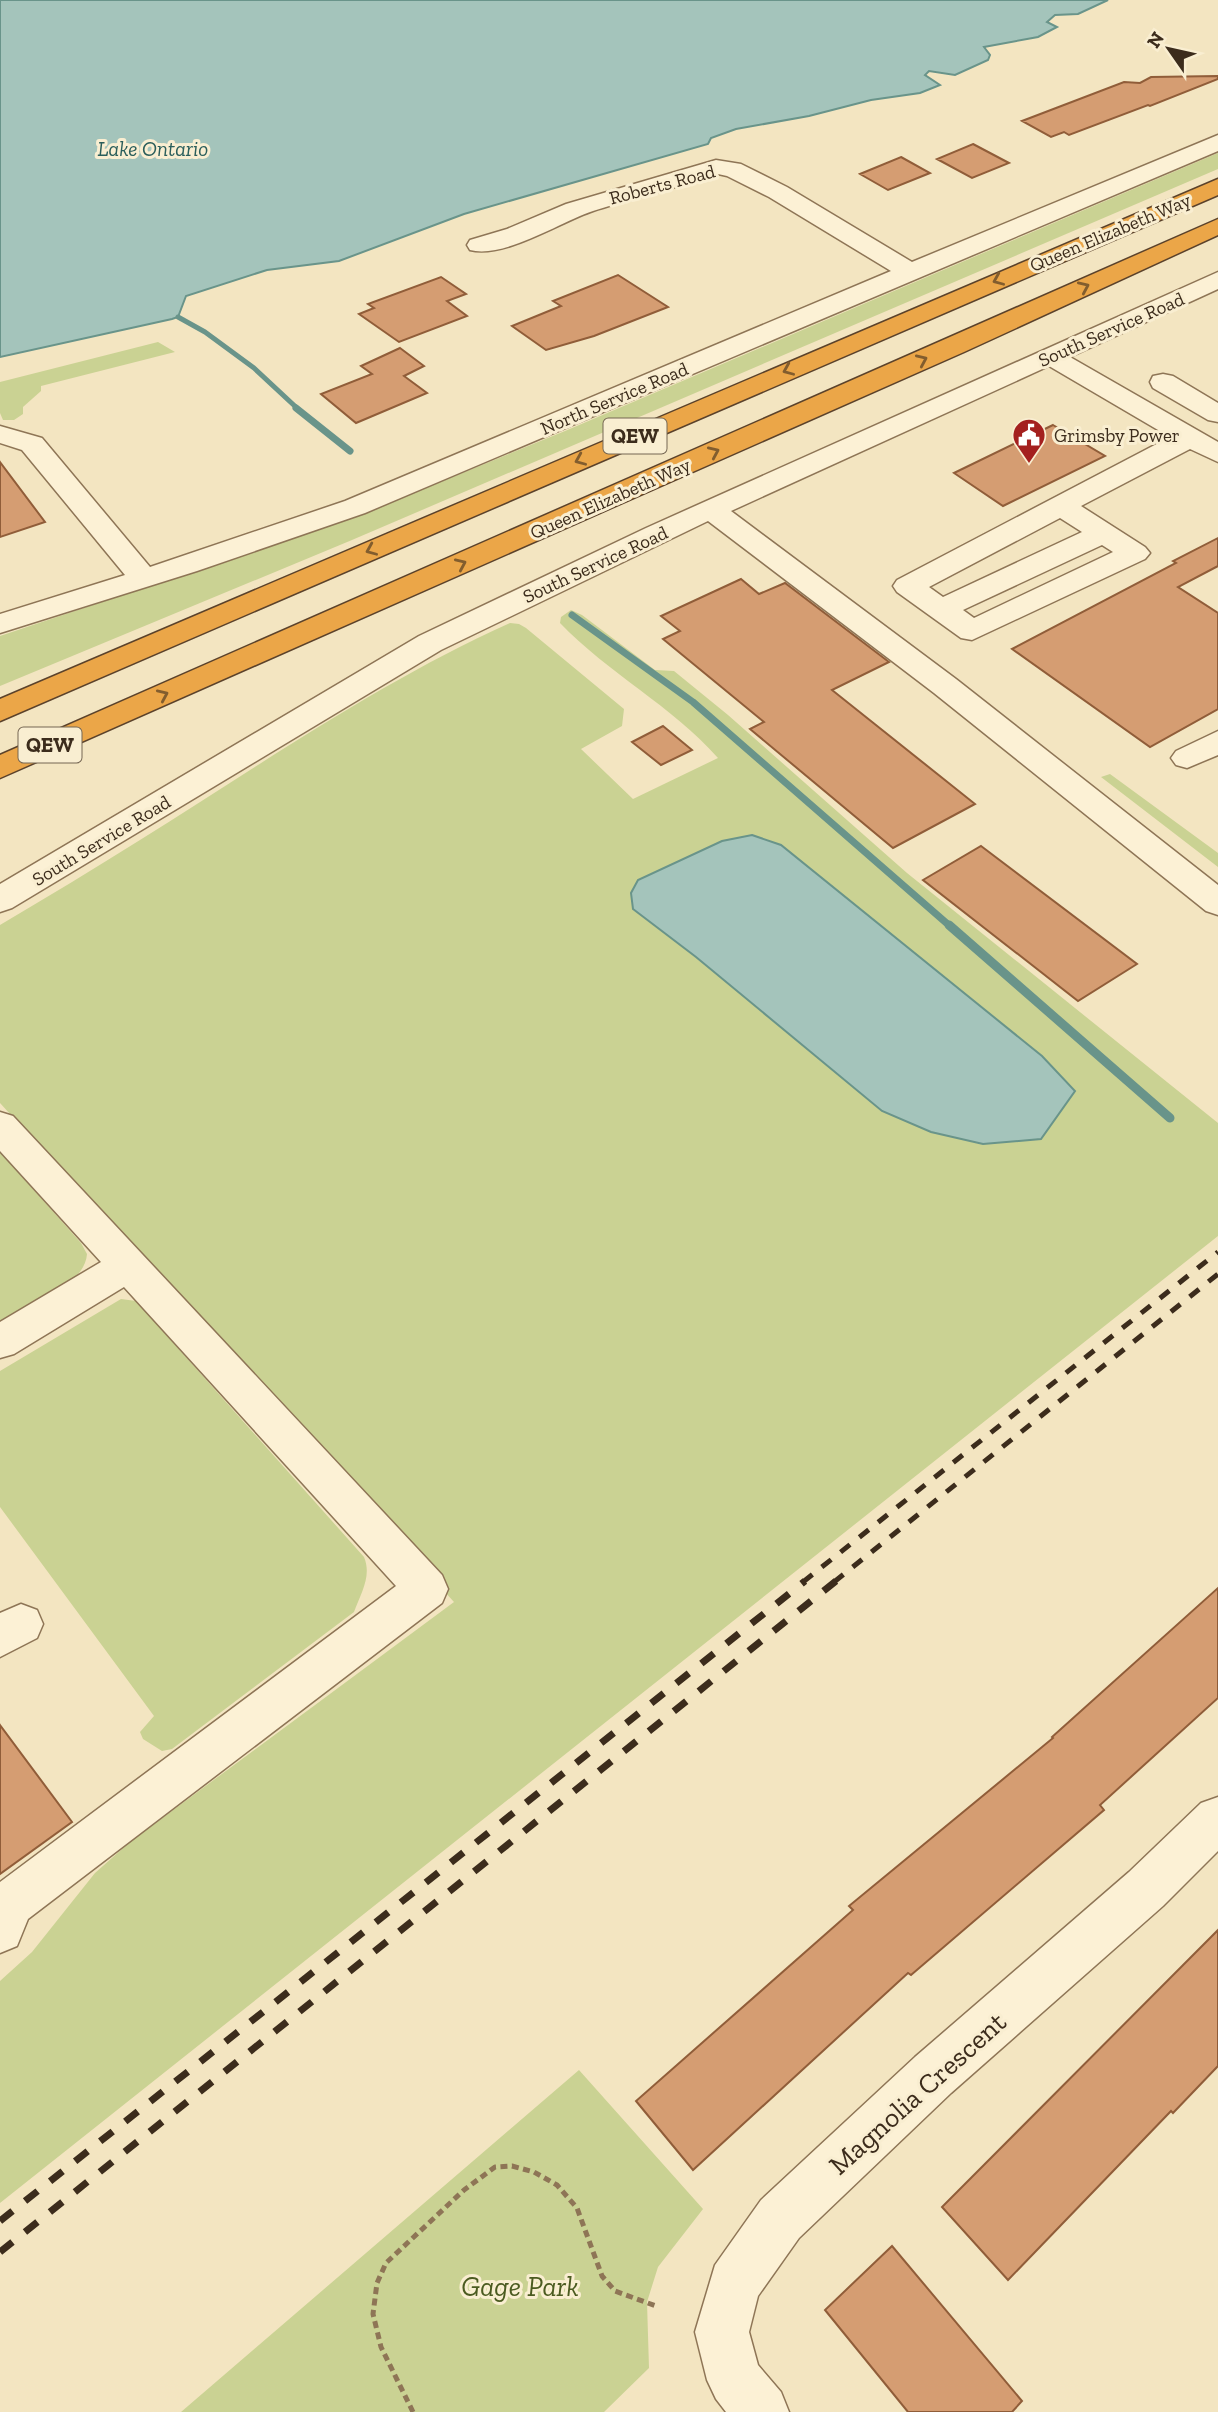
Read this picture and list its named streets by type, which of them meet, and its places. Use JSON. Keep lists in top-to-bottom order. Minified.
{"streets":{"highway":["Queen Elizabeth Way","QEW"],"street":["Roberts Road","South Service Road","North Service Road","Magnolia Crescent"]},"crossings":[["Roberts Road","North Service Road"]],"water":["Lake Ontario"],"parks":["Gage Park"],"places":{"public building":["Grimsby Power"]},"north":"top left"}
